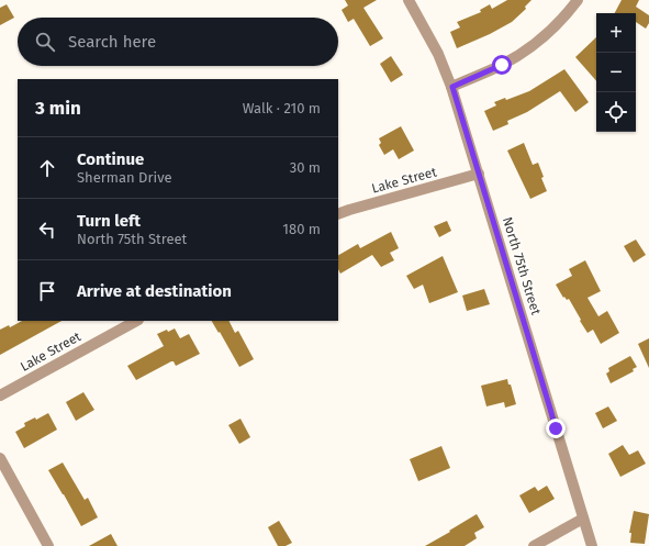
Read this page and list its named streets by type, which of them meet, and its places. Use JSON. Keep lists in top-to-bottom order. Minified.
{"streets":{"street":["Lake Street","North 75th Street"]},"crossings":[["Lake Street","North 75th Street"]],"page":{"map_buttons":["+","−"],"search":"Search here","heading":["3 min","Walk · 210 m"],"list":[["Continue","Sherman Drive","30 m"],["Turn left","North 75th Street","180 m"],"Arrive at destination"]}}
